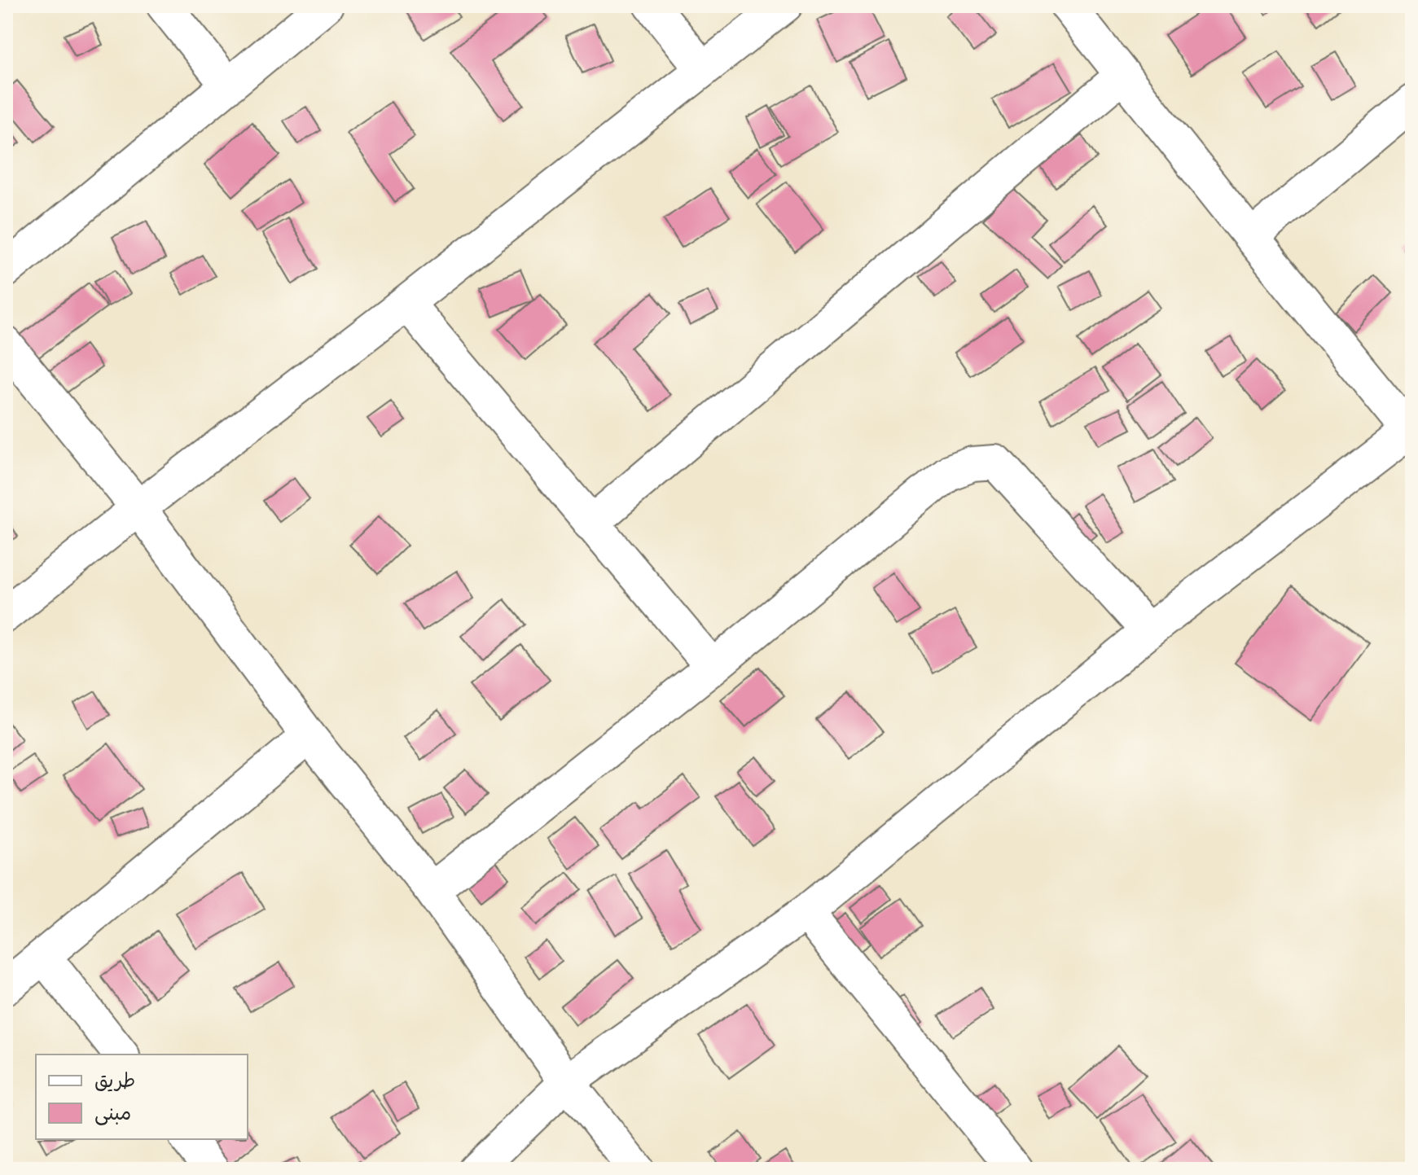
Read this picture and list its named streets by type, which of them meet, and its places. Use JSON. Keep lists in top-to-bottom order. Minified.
{"legend":["طريق","مبنى"]}
